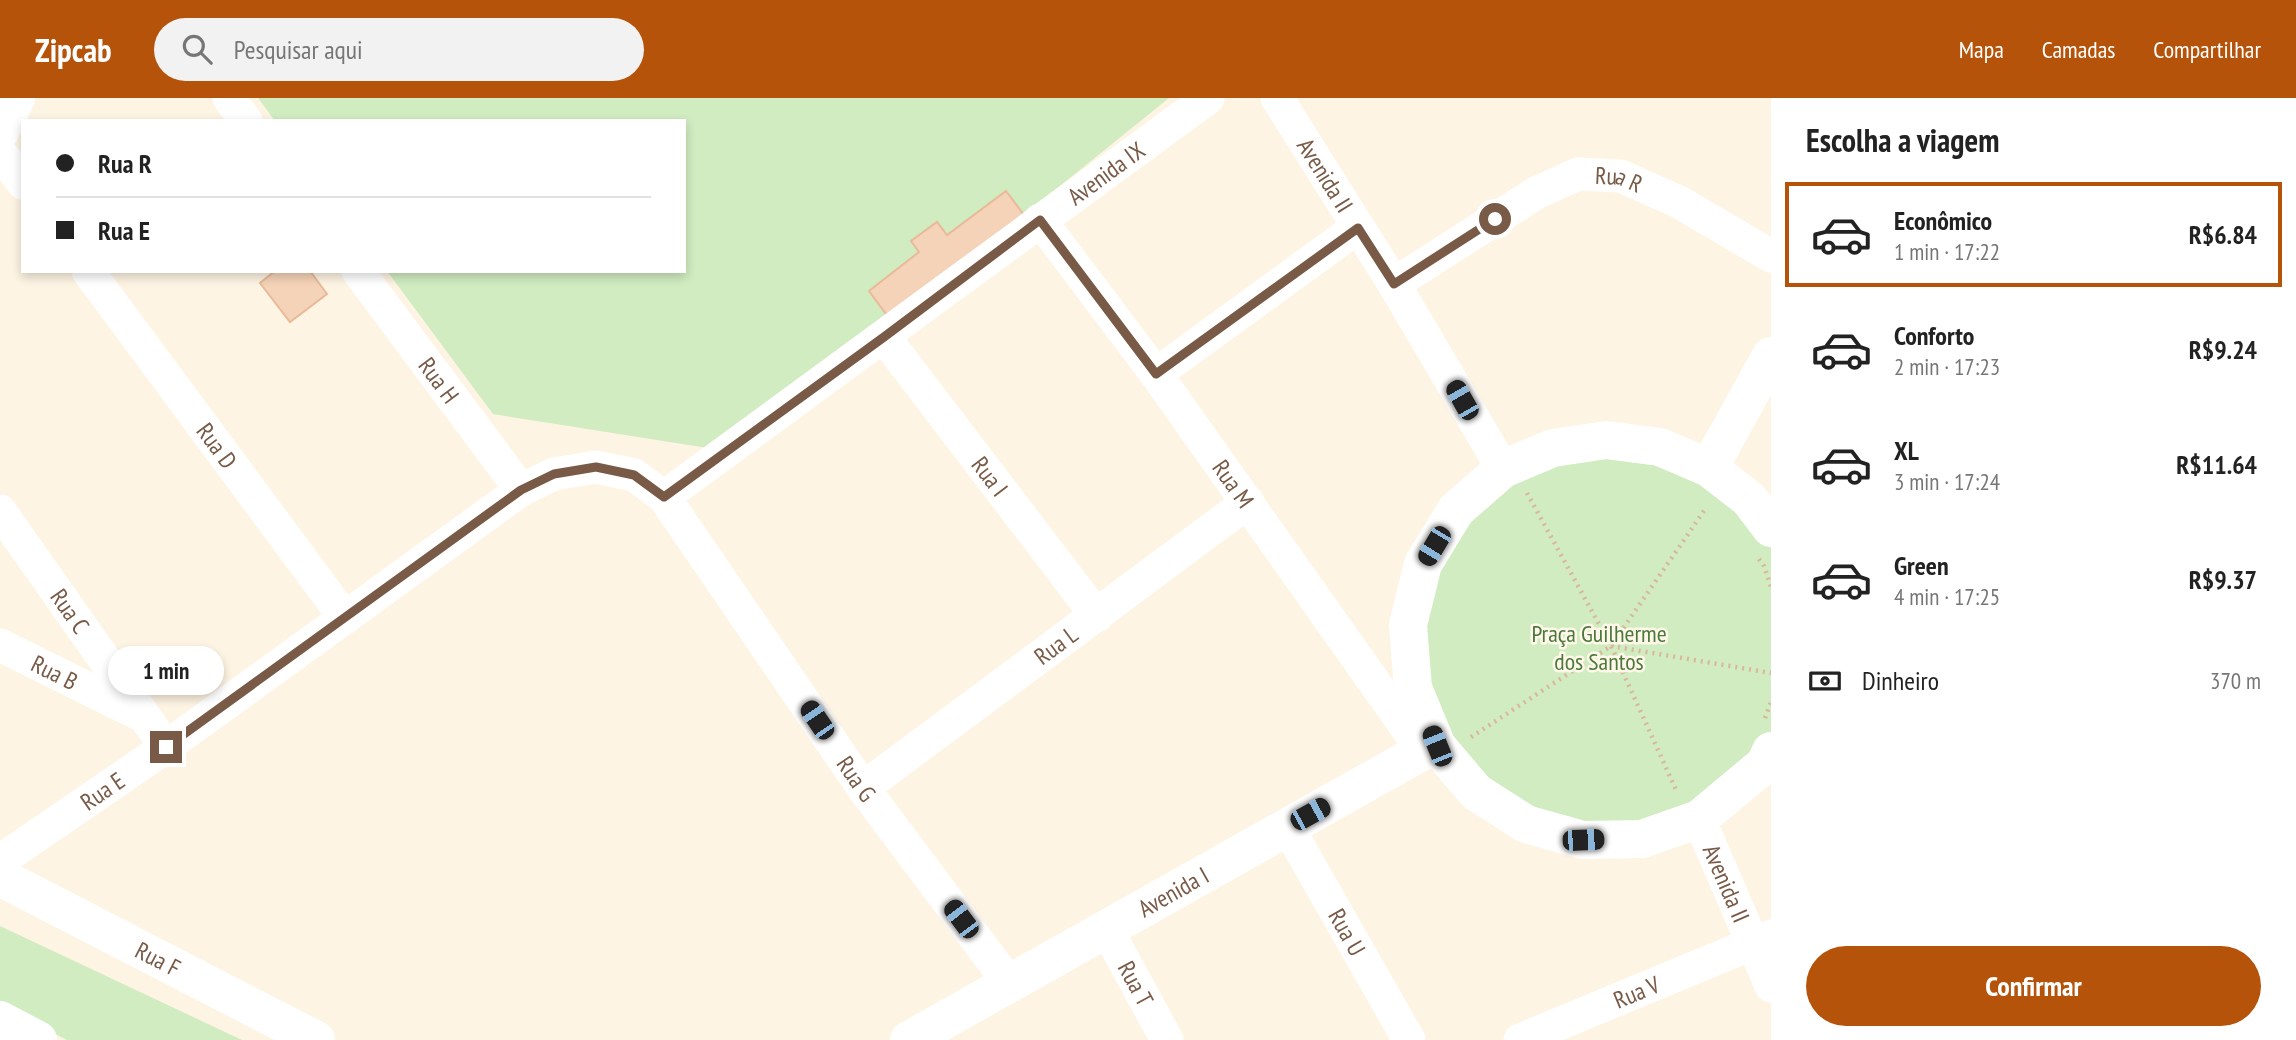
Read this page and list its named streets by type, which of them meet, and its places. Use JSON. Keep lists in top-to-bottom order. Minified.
{"streets":{"street":["Avenida IX","Avenida II","Rua R","Rua H","Rua D","Rua I","Rua M","Rua C","Rua L","Rua B","Rua G","Rua E","Avenida I","Rua U","Rua F","Rua T","Rua V"]},"crossings":[["Avenida IX","Rua I"],["Avenida IX","Rua M"],["Avenida IX","Rua G"],["Avenida IX","Rua E"],["Avenida II","Rua R"],["Avenida II","Rua V"],["Rua H","Rua E"],["Rua D","Rua E"],["Rua I","Rua L"],["Rua M","Rua L"],["Rua M","Avenida I"],["Rua C","Rua B"],["Rua C","Rua E"],["Rua L","Rua G"],["Rua G","Rua E"],["Rua G","Avenida I"],["Avenida I","Rua U"],["Avenida I","Rua T"]],"parks":["Praça Guilherme dos Santos"],"page":{"header":"Zipcab","search":"Pesquisar aqui","nav":["Mapa","Camadas","Compartilhar"],"heading":"Escolha a viagem","banner":["Rua R","Rua E"],"list":[{"name":"Econômico","note":"1 min · 17:22","value":"R$6.84"},{"name":"Conforto","note":"2 min · 17:23","value":"R$9.24"},{"name":"XL","note":"3 min · 17:24","value":"R$11.64"},{"name":"Green","note":"4 min · 17:25","value":"R$9.37"}],"pay":["Dinheiro","370 m"],"bubble":"1 min","buttons":"Confirmar"}}
